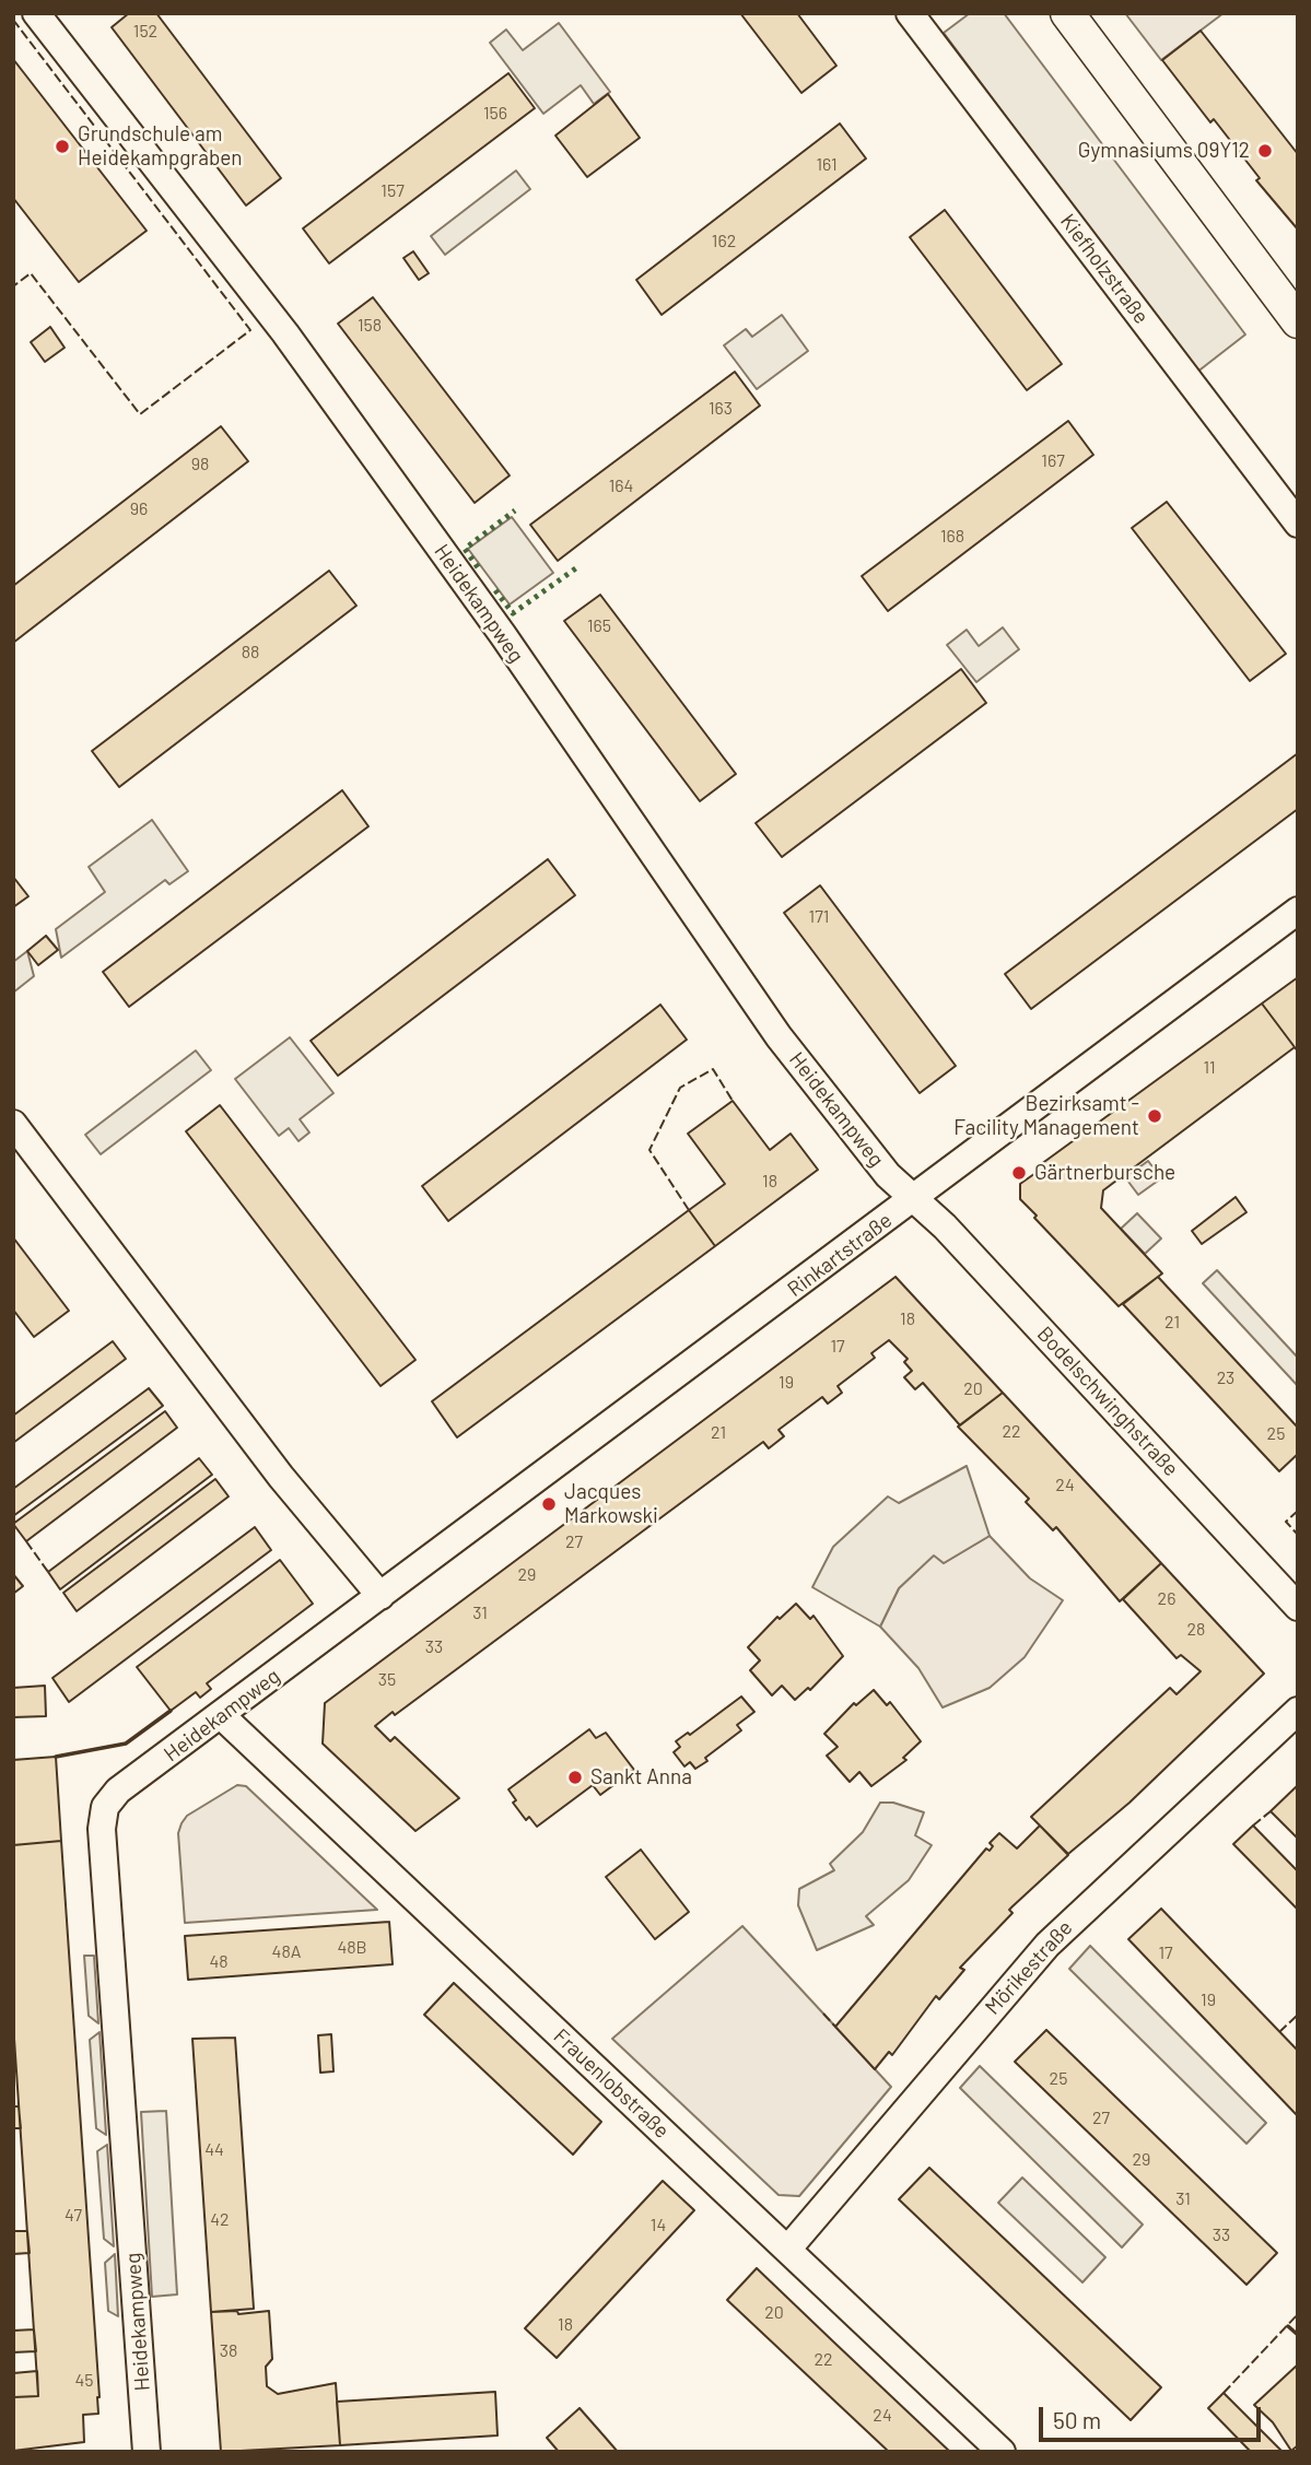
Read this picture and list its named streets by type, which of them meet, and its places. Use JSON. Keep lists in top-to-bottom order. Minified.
{"streets":{"street":["Kiefholzstraße","Heidekampweg","Rinkartstraße","Bodelschwinghstraße","Mörikestraße","Frauenlobstraße"]},"crossings":[["Heidekampweg","Rinkartstraße"],["Heidekampweg","Bodelschwinghstraße"],["Heidekampweg","Frauenlobstraße"],["Rinkartstraße","Bodelschwinghstraße"],["Mörikestraße","Frauenlobstraße"]],"places":["Grundschule am Heidekampgraben","Gymnasiums 09Y12","Bezirksamt - Facility Management","Gärtnerbursche","Jacques Markowski","Sankt Anna"],"house_numbers":["152","156","161","157","162","158","163","167","98","164","96","168","165","88","171","11","18","18","21","17","23","19","20","22","21","25","24","27","29","26","31","28","33","35","48B","48A","17","48","19","25","27","44","29","31","47","42","14","33","20","18","38","22","45","24"],"scale_bar":"50 m"}
